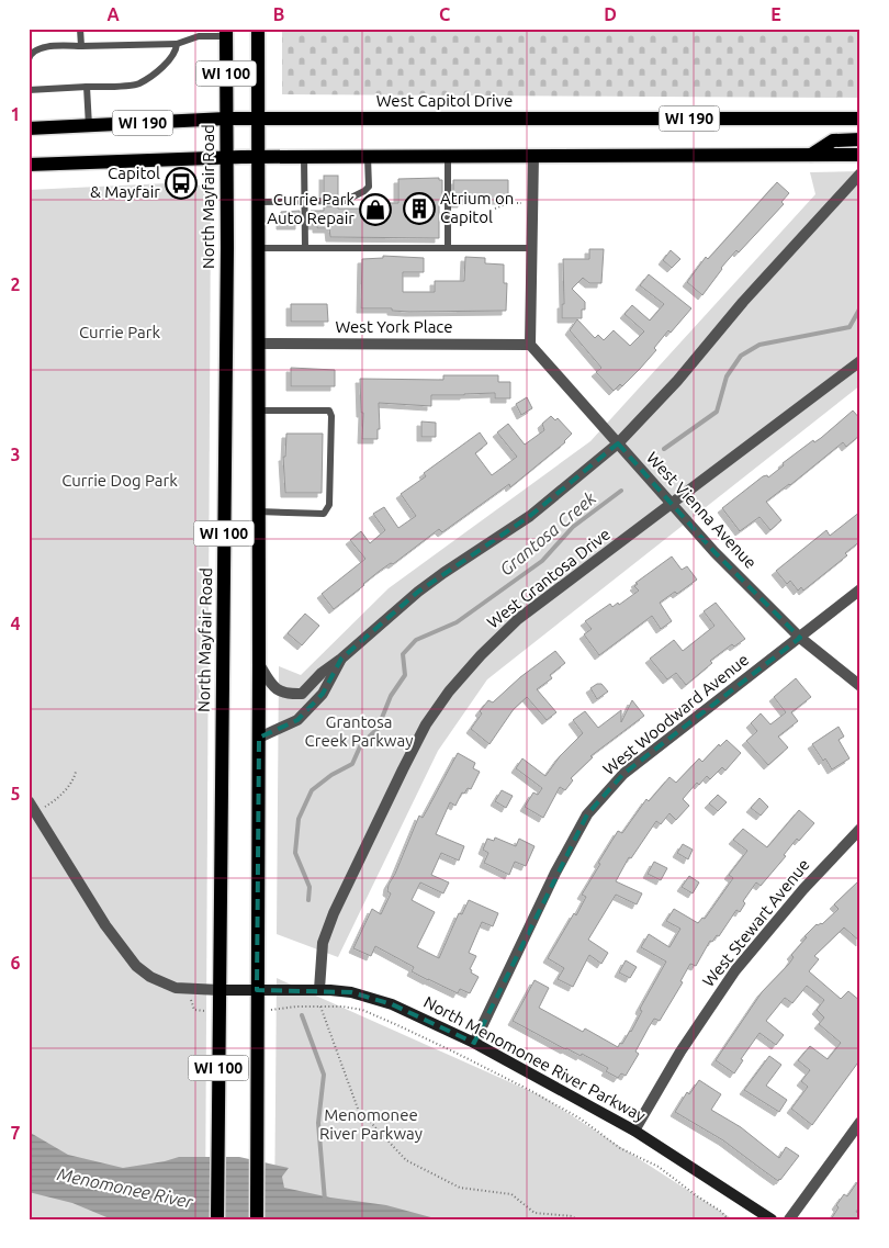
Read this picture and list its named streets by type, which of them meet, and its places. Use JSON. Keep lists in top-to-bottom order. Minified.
{"streets":{"main road":["WI 100","West Capitol Drive","WI 190","North Mayfair Road"],"street":["West York Place","West Vienna Avenue","West Grantosa Drive","West Woodward Avenue","West Stewart Avenue","North Menomonee River Parkway"]},"crossings":[["WI 100","West Capitol Drive"],["WI 100","WI 190"],["WI 100","West York Place"],["WI 100","North Menomonee River Parkway"],["West Capitol Drive","North Mayfair Road"],["WI 190","North Mayfair Road"],["North Mayfair Road","North Menomonee River Parkway"],["West York Place","West Vienna Avenue"],["West Vienna Avenue","West Grantosa Drive"],["West Vienna Avenue","West Woodward Avenue"],["West Grantosa Drive","North Menomonee River Parkway"],["West Woodward Avenue","North Menomonee River Parkway"],["West Stewart Avenue","North Menomonee River Parkway"]],"water":["Grantosa Creek","Menomonee River"],"parks":["Currie Park","Currie Dog Park","Grantosa Creek Parkway","Menomonee River Parkway"],"places":{"bus stop":["Capitol & Mayfair"],"building":["Atrium on Capitol"],"shop":["Currie Park Auto Repair"]},"grid":{"columns":["A","B","C","D","E"],"rows":["1","2","3","4","5","6","7"]}}
